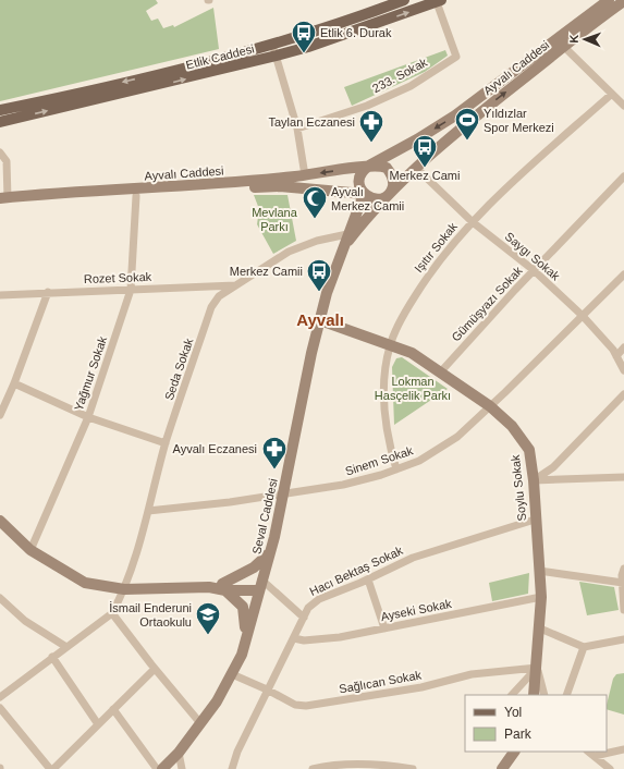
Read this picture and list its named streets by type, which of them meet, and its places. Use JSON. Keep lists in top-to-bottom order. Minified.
{"streets":{"main road":["Etlik Caddesi","Ayvalı Caddesi","Soylu Sokak","Seval Caddesi"],"street":["233. Sokak","Işıtır Sokak","Saygı Sokak","Rozet Sokak","Gümüşyazı Sokak","Seda Sokak","Yağmur Sokak","Sinem Sokak","Hacı Bektaş Sokak","Ayseki Sokak","Sağlıcan Sokak"]},"crossings":[["Etlik Caddesi","233. Sokak"],["Ayvalı Caddesi","Saygı Sokak"],["Ayvalı Caddesi","Yağmur Sokak"],["Ayvalı Caddesi","Seval Caddesi"],["Işıtır Sokak","Saygı Sokak"],["Işıtır Sokak","Sinem Sokak"],["Işıtır Sokak","Soylu Sokak"],["Saygı Sokak","Gümüşyazı Sokak"],["Saygı Sokak","Sinem Sokak"],["Rozet Sokak","Seda Sokak"],["Rozet Sokak","Yağmur Sokak"],["Gümüşyazı Sokak","Soylu Sokak"],["Seda Sokak","Sinem Sokak"],["Seda Sokak","Seval Caddesi"],["Sinem Sokak","Soylu Sokak"],["Sinem Sokak","Seval Caddesi"],["Soylu Sokak","Seval Caddesi"],["Soylu Sokak","Hacı Bektaş Sokak"],["Soylu Sokak","Ayseki Sokak"],["Soylu Sokak","Sağlıcan Sokak"],["Seval Caddesi","Sağlıcan Sokak"],["Hacı Bektaş Sokak","Ayseki Sokak"],["Hacı Bektaş Sokak","Sağlıcan Sokak"]],"districts":["Ayvalı"],"parks":["Mevlana Parkı","Lokman Hasçelik Parkı"],"places":{"bus stop":["Etlik 6. Durak","Merkez Cami","Merkez Camii"],"sports":["Yıldızlar Spor Merkezi"],"pharmacy":["Taylan Eczanesi","Ayvalı Eczanesi"],"mosque":["Ayvalı Merkez Camii"],"school or university":["İsmail Enderuni Ortaokulu"]},"legend":["Yol","Park"],"north":"left"}
